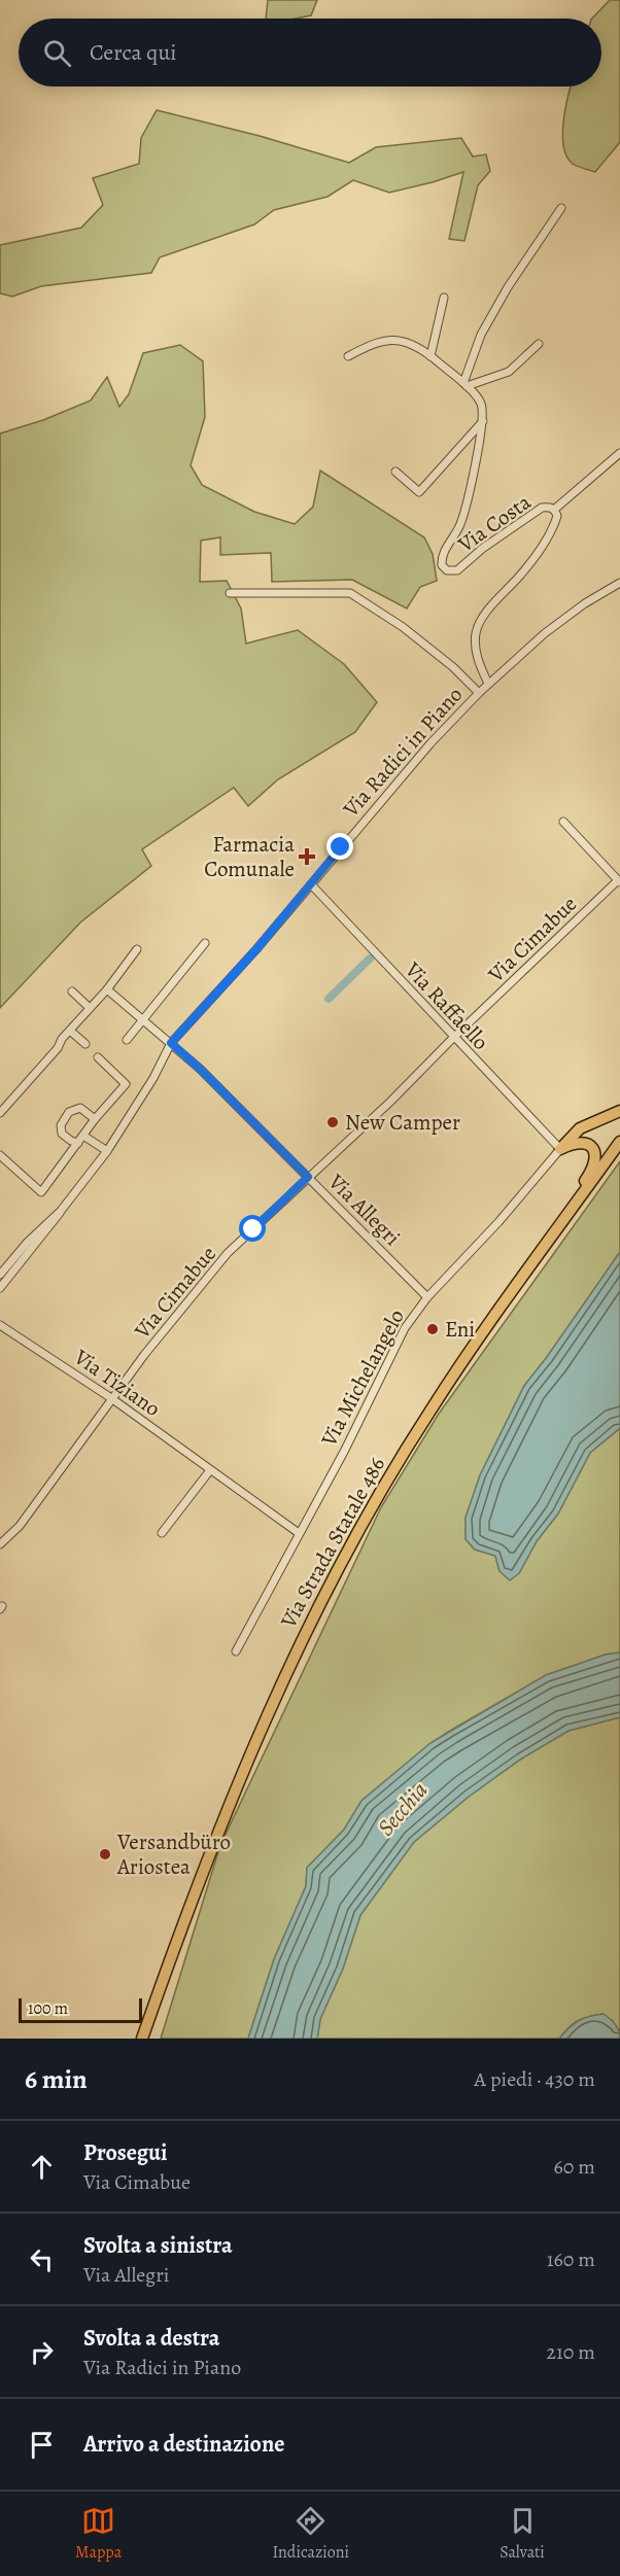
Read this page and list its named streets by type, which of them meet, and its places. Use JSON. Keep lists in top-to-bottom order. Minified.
{"streets":{"main road":["Via Strada Statale 486"],"street":["Via Costa","Via Radici in Piano","Via Cimabue","Via Raffaello","Via Allegri","Via Michelangelo","Via Tiziano"]},"crossings":[["Via Costa","Via Radici in Piano"],["Via Radici in Piano","Via Raffaello"],["Via Radici in Piano","Via Allegri"],["Via Cimabue","Via Raffaello"],["Via Cimabue","Via Allegri"],["Via Cimabue","Via Tiziano"],["Via Raffaello","Via Michelangelo"],["Via Allegri","Via Michelangelo"],["Via Michelangelo","Via Tiziano"]],"water":["Secchia"],"places":{"health":["Farmacia Comunale"],"other":["New Camper","Eni","Versandbüro Ariostea"]},"scale_bar":"100 m","page":{"search":"Cerca qui","scale":"100 m","heading":["6 min","A piedi · 430 m"],"list":[["Prosegui","Via Cimabue","60 m"],["Svolta a sinistra","Via Allegri","160 m"],["Svolta a destra","Via Radici in Piano","210 m"],"Arrivo a destinazione"],"nav":["Mappa","Indicazioni","Salvati"]}}
